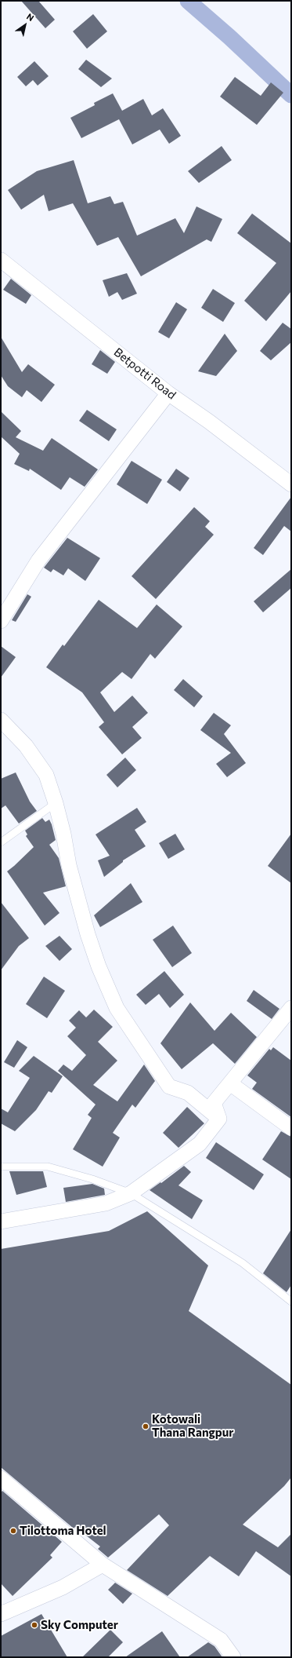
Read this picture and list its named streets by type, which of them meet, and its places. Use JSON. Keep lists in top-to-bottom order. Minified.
{"streets":{"street":["Betpotti Road"]},"places":["Kotowali Thana Rangpur","Tilottoma Hotel","Sky Computer"],"north":"top right"}
